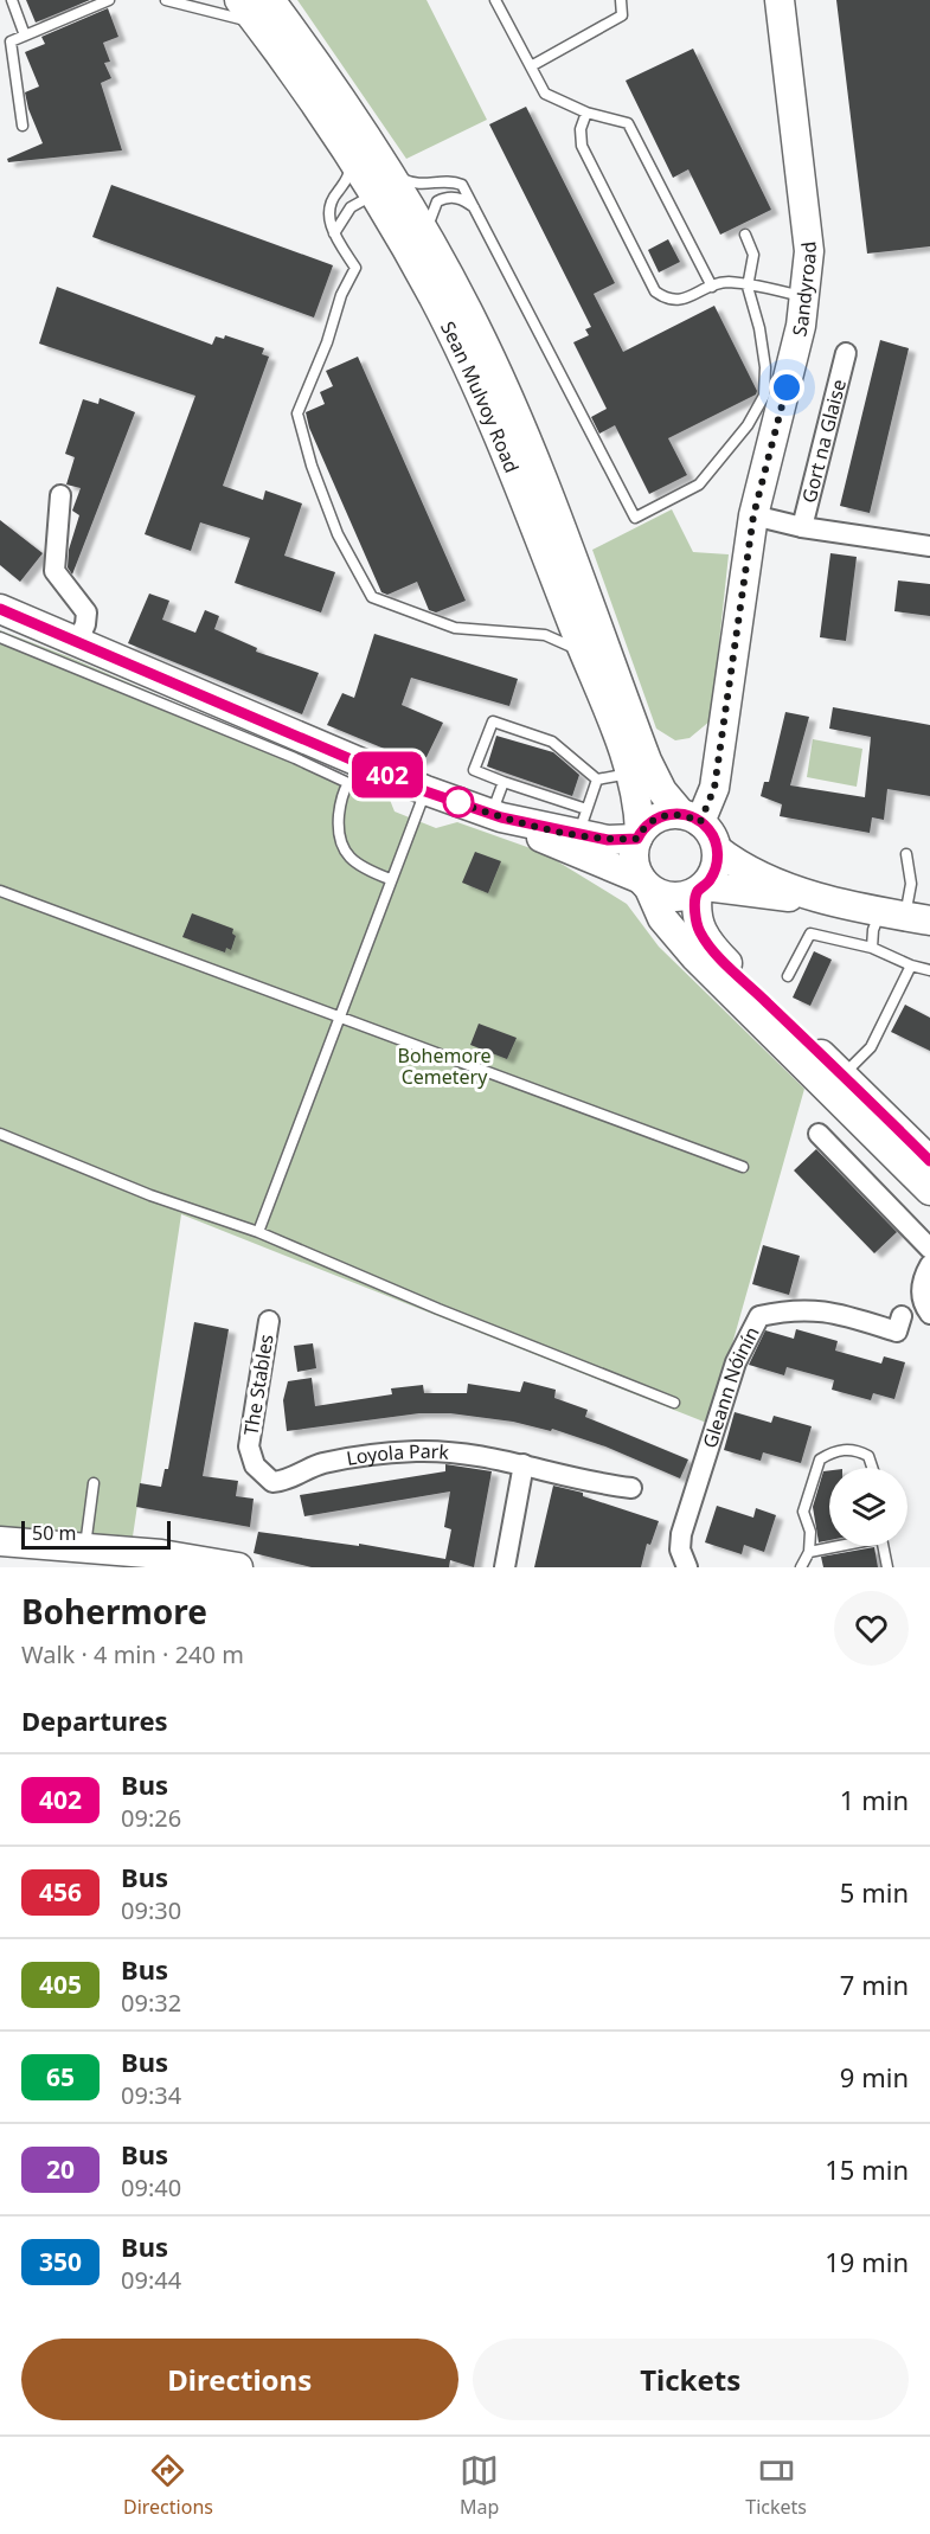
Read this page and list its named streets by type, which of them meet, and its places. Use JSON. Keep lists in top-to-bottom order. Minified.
{"streets":{"main road":["Sandyroad","Sean Mulvoy Road"],"street":["Gort na Glaise","The Stables","Gleann Nóinín","Loyola Park"]},"crossings":[["Sandyroad","Sean Mulvoy Road"],["Sandyroad","Gort na Glaise"],["The Stables","Loyola Park"]],"parks":["Bohemore Cemetery"],"lines":["bus line 402"],"scale_bar":"50 m","page":{"on_map":"402","scale":"50 m","heading":[["Bohermore","Walk · 4 min · 240 m"],"Departures"],"list":[{"mark":"402","name":"Bus","note":"09:26","value":"1 min"},{"mark":"456","name":"Bus","note":"09:30","value":"5 min"},{"mark":"405","name":"Bus","note":"09:32","value":"7 min"},{"mark":"65","name":"Bus","note":"09:34","value":"9 min"},{"mark":"20","name":"Bus","note":"09:40","value":"15 min"},{"mark":"350","name":"Bus","note":"09:44","value":"19 min"}],"buttons":["Directions","Tickets"],"tabs":["Directions","Map","Tickets"]}}
